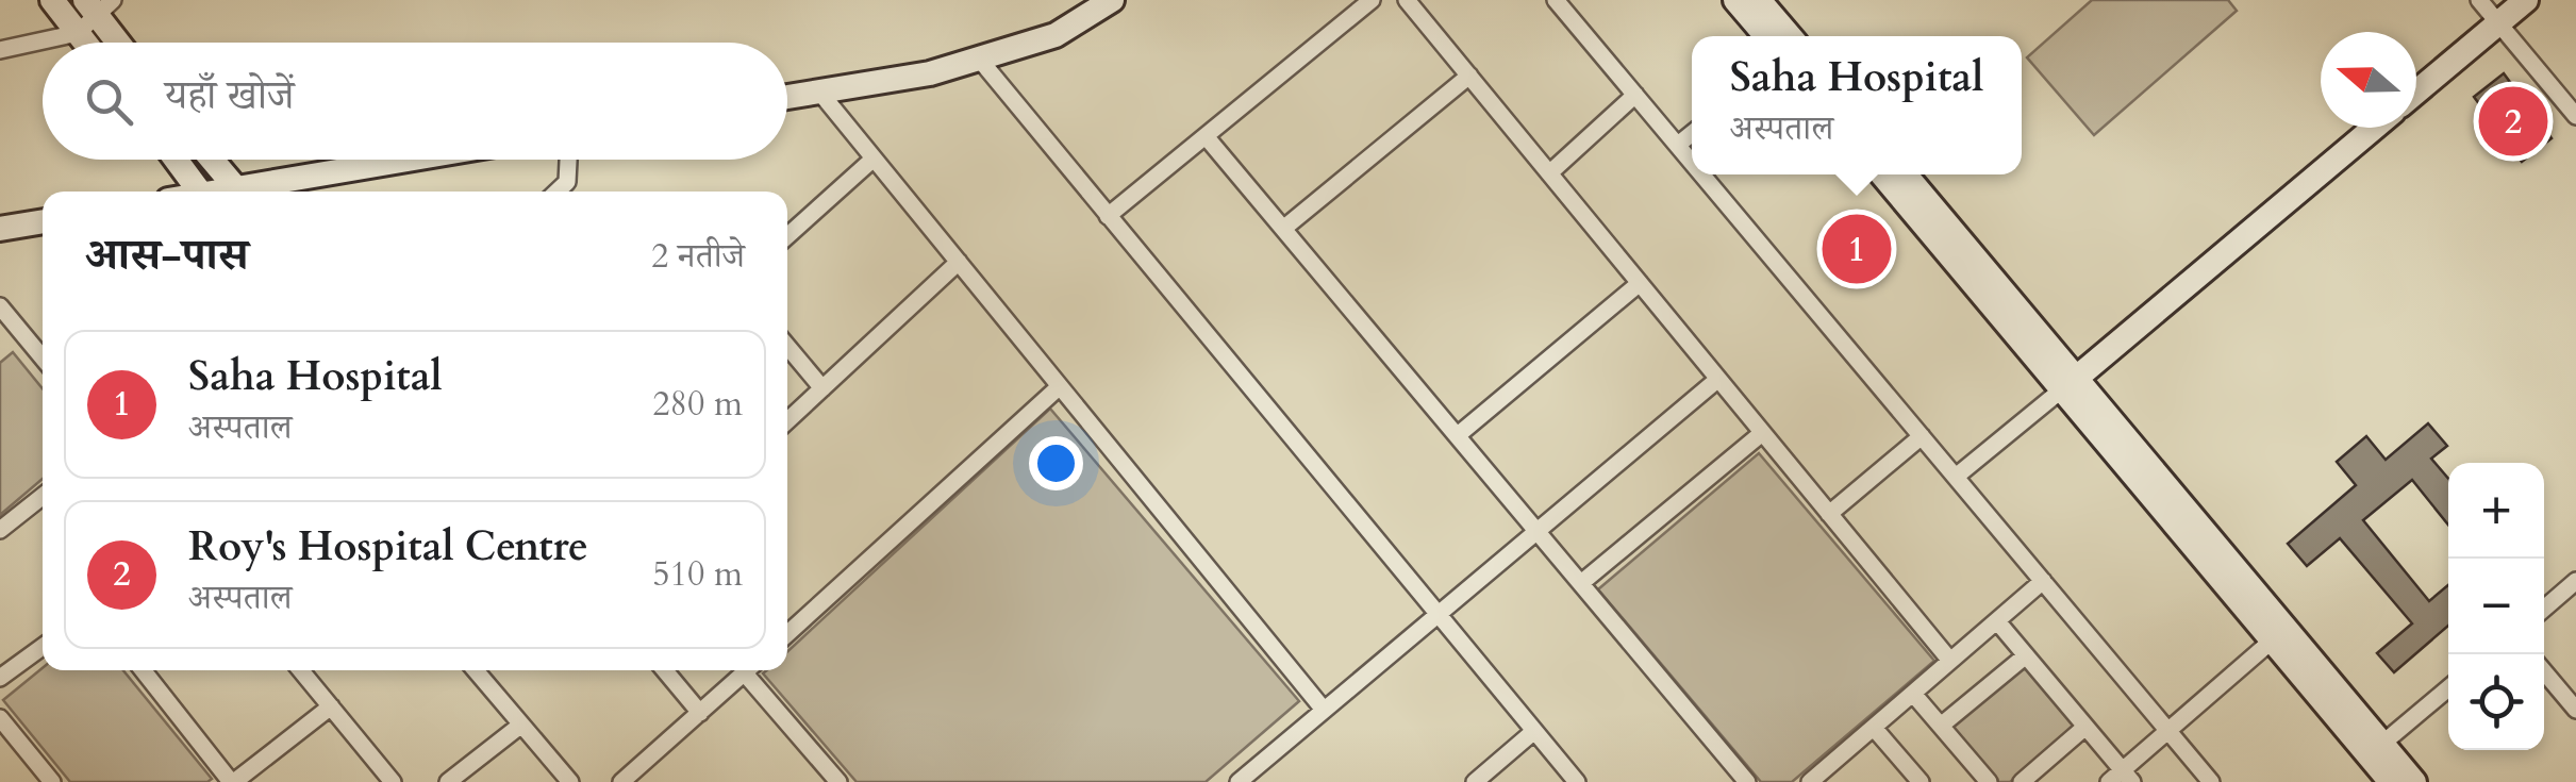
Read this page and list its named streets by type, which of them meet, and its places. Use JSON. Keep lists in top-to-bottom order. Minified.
{"north":"left","page":{"popup":["Saha Hospital","अस्पताल"],"search":"यहाँ खोजें","pins":["2","1"],"heading":["आस-पास","2 नतीजे"],"list":[{"mark":"1","name":"Saha Hospital","note":"अस्पताल","value":"280 m"},{"mark":"2","name":"Roy's Hospital Centre","note":"अस्पताल","value":"510 m"}],"map_buttons":["+","−"]}}
